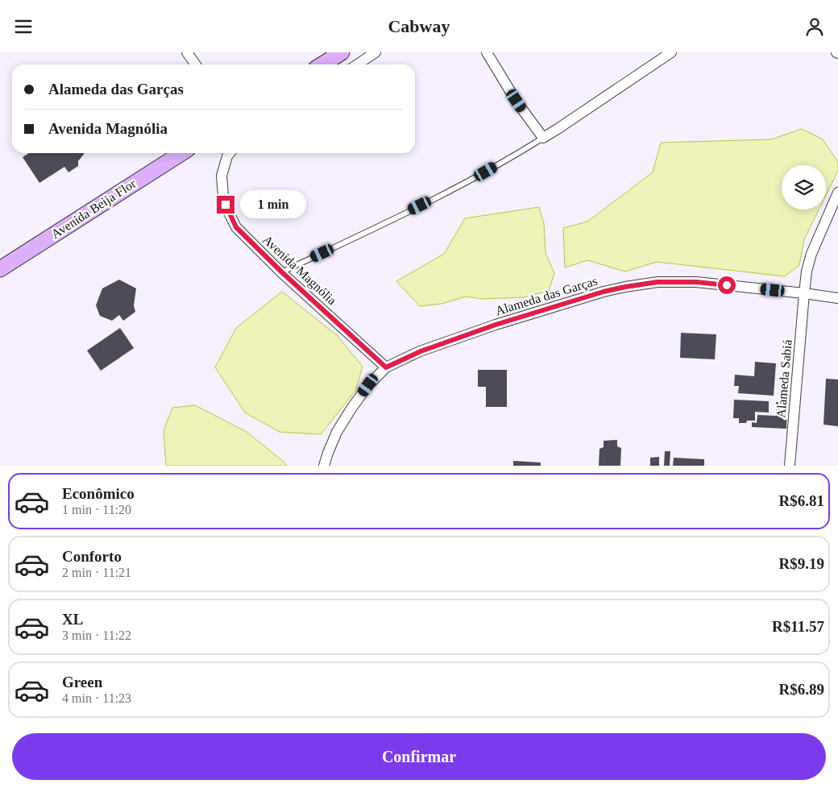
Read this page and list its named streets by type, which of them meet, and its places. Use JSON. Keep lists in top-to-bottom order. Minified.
{"streets":{"street":["Avenida Beija Flor","Avenida Magnólia","Alameda das Garças","Alameda Sabiá"]},"crossings":[["Avenida Magnólia","Alameda das Garças"],["Alameda das Garças","Alameda Sabiá"]],"page":{"header":"Cabway","banner":["Alameda das Garças","Avenida Magnólia"],"bubble":"1 min","list":[{"name":"Econômico","note":"1 min · 11:20","value":"R$6.81"},{"name":"Conforto","note":"2 min · 11:21","value":"R$9.19"},{"name":"XL","note":"3 min · 11:22","value":"R$11.57"},{"name":"Green","note":"4 min · 11:23","value":"R$6.89"}],"buttons":"Confirmar"}}
